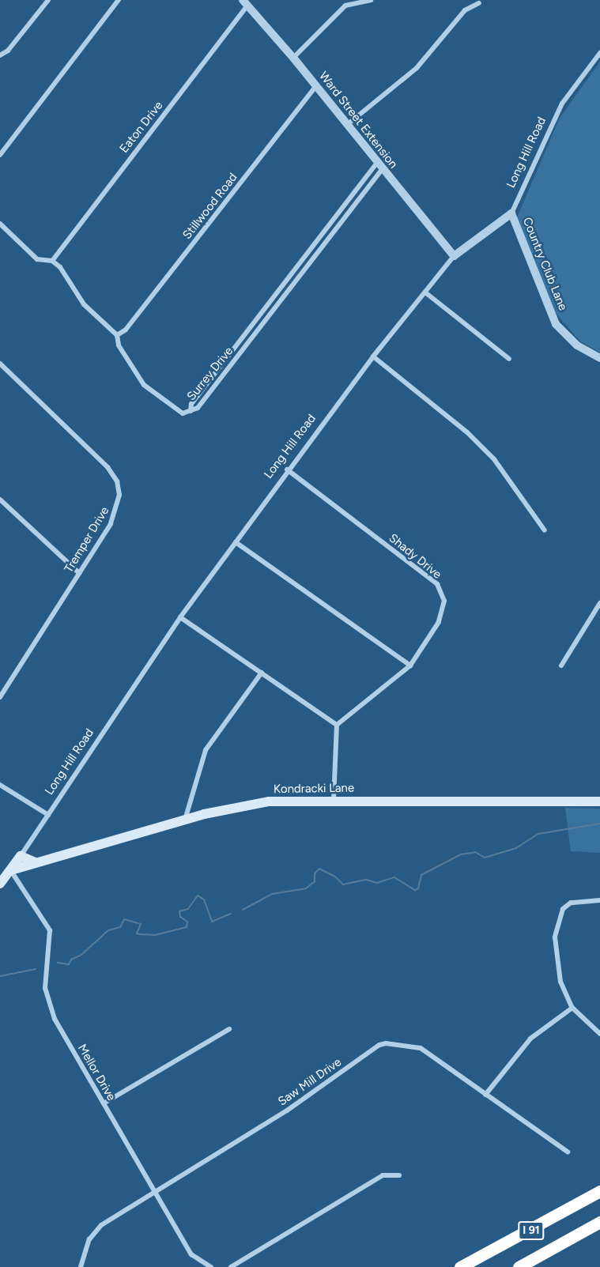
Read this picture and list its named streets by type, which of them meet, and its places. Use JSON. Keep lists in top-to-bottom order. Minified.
{"streets":{"highway":["I 91"],"main road":["Long Hill Road","Kondracki Lane"],"street":["Ward Street Extension","Eaton Drive","Stillwood Road","Country Club Lane","Surrey Drive","Tremper Drive","Shady Drive","Mellor Drive","Saw Mill Drive"]},"crossings":[["Ward Street Extension","Eaton Drive"],["Ward Street Extension","Long Hill Road"],["Ward Street Extension","Stillwood Road"],["Ward Street Extension","Surrey Drive"],["Long Hill Road","Country Club Lane"],["Long Hill Road","Shady Drive"],["Long Hill Road","Kondracki Lane"],["Long Hill Road","Mellor Drive"],["Kondracki Lane","Mellor Drive"],["Mellor Drive","Saw Mill Drive"]]}
